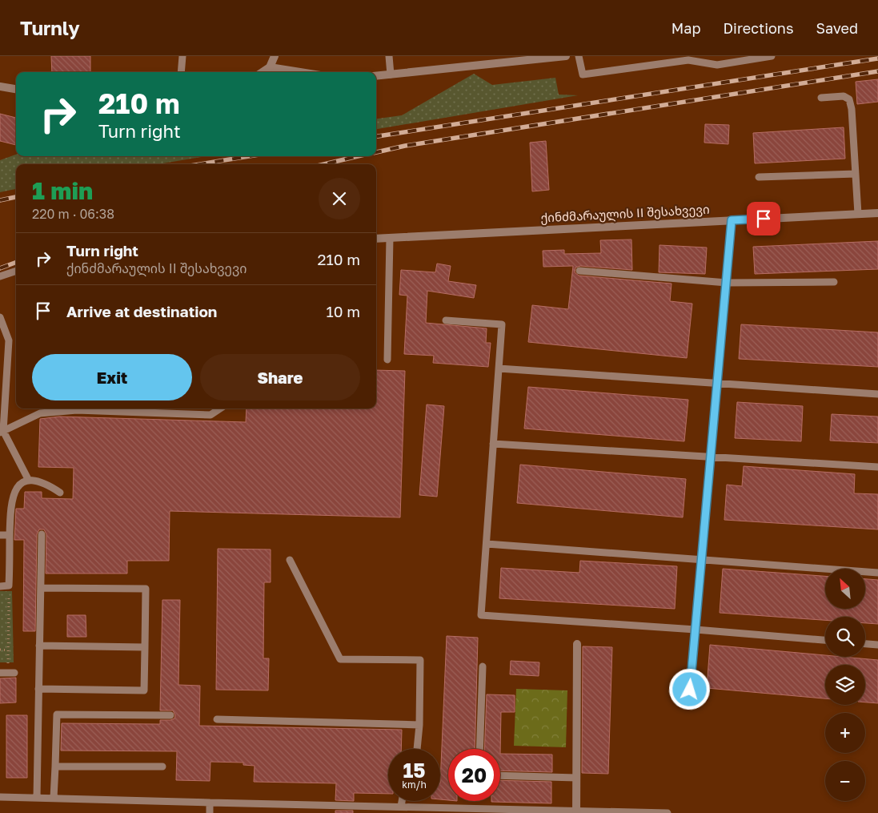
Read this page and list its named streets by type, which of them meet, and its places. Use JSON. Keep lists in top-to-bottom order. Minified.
{"streets":{"street":["ქინძმარაულის II შესახვევი"]},"north":"top left","page":{"header":"Turnly","nav":["Map","Directions","Saved"],"turn":["210 m","Turn right"],"heading":["1 min","220 m · 06:38"],"list":[{"name":"Turn right","note":"ქინძმარაულის II შესახვევი","value":"210 m"},{"name":"Arrive at destination","value":"10 m"}],"buttons":["Exit","Share"],"map_buttons":["+","−"],"speed":"15 km/h","limit":"20"}}
